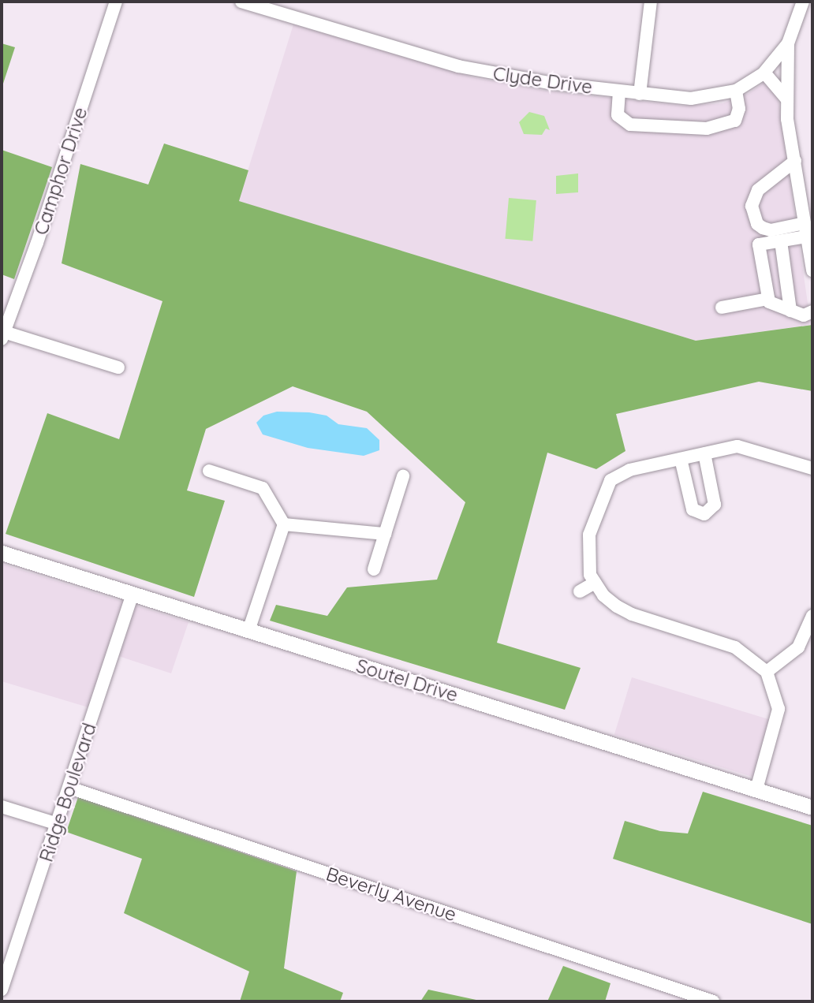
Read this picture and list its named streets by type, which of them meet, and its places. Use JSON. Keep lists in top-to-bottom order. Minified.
{"streets":{"main road":["Soutel Drive"],"street":["Clyde Drive","Camphor Drive","Ridge Boulevard","Beverly Avenue"]},"crossings":[["Soutel Drive","Ridge Boulevard"],["Ridge Boulevard","Beverly Avenue"]]}
